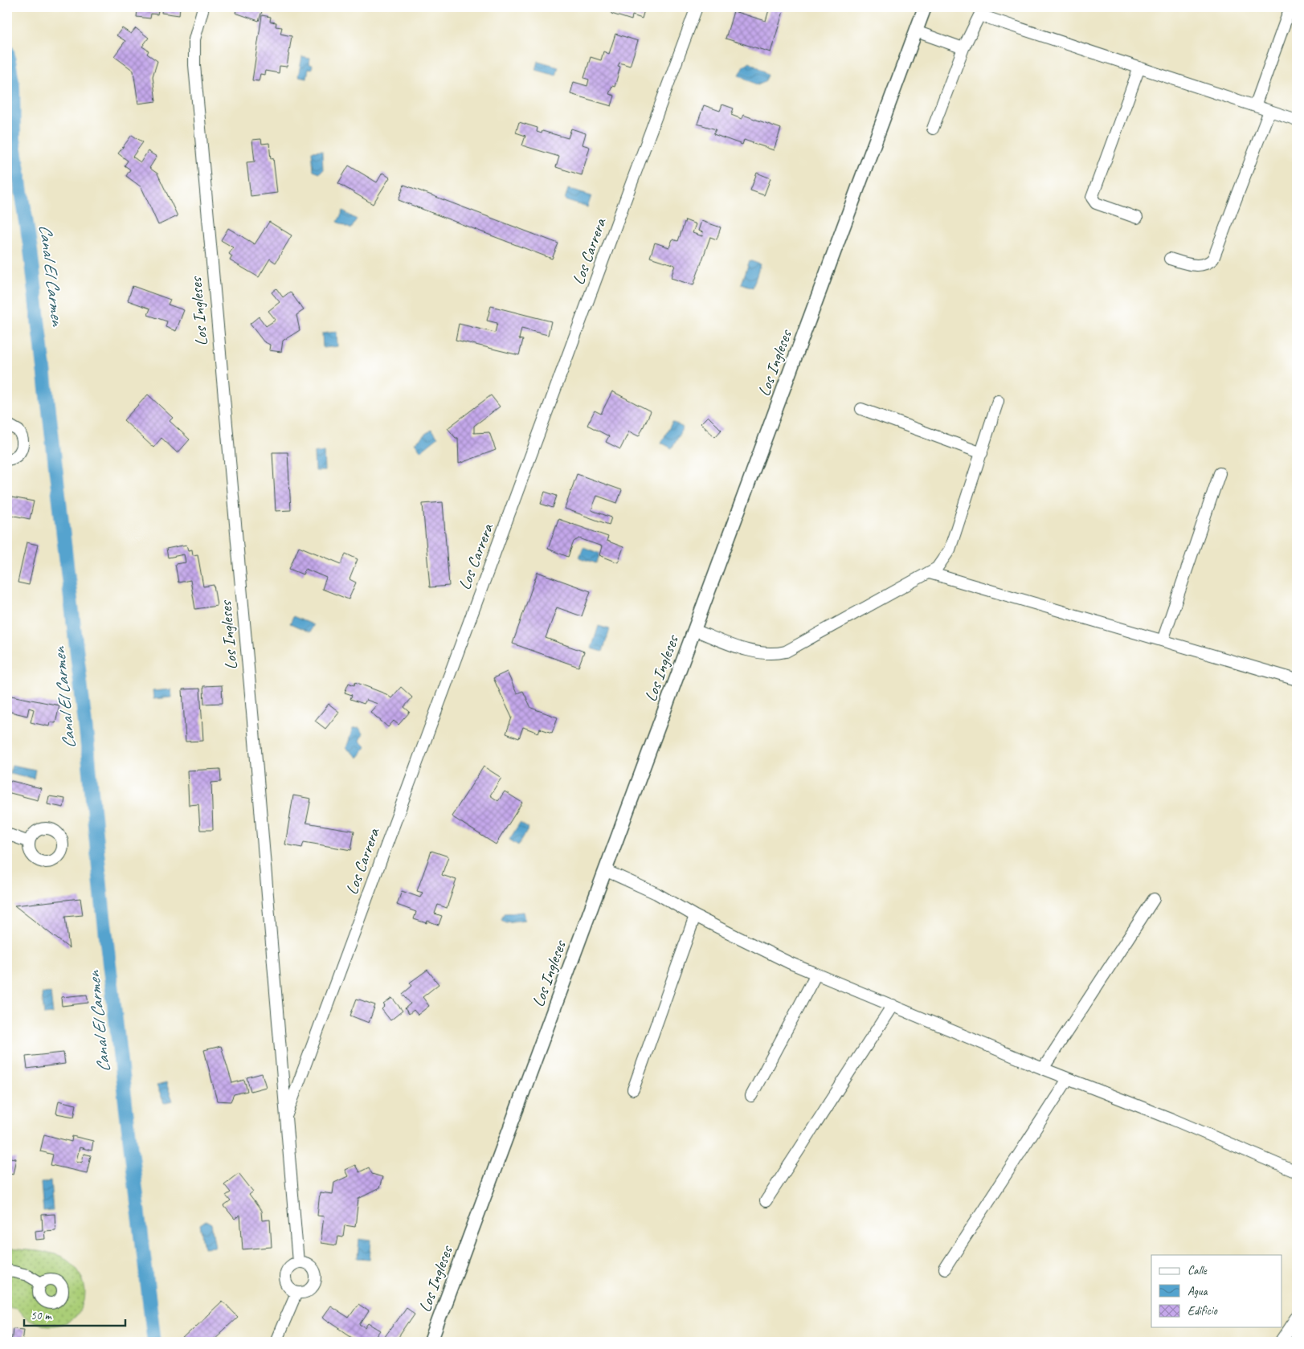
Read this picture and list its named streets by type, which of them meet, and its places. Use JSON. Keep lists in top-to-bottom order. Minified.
{"streets":{"street":["Los Carrera","Los Ingleses"]},"crossings":[["Los Carrera","Los Ingleses"]],"water":["Canal El Carmen"],"legend":["Calle","Agua","Edificio"],"scale_bar":"50 m"}
